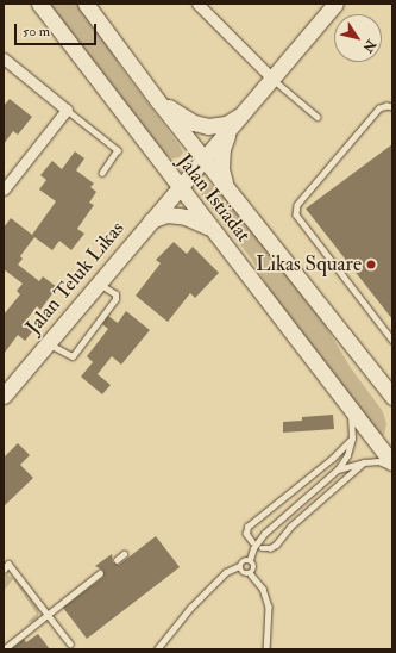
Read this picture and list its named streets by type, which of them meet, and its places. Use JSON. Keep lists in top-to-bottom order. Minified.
{"streets":{"main road":["Jalan Istiadat","Jalan Teluk Likas"]},"crossings":[["Jalan Istiadat","Jalan Teluk Likas"]],"places":["Likas Square"],"scale_bar":"50 m","north":"bottom right"}
